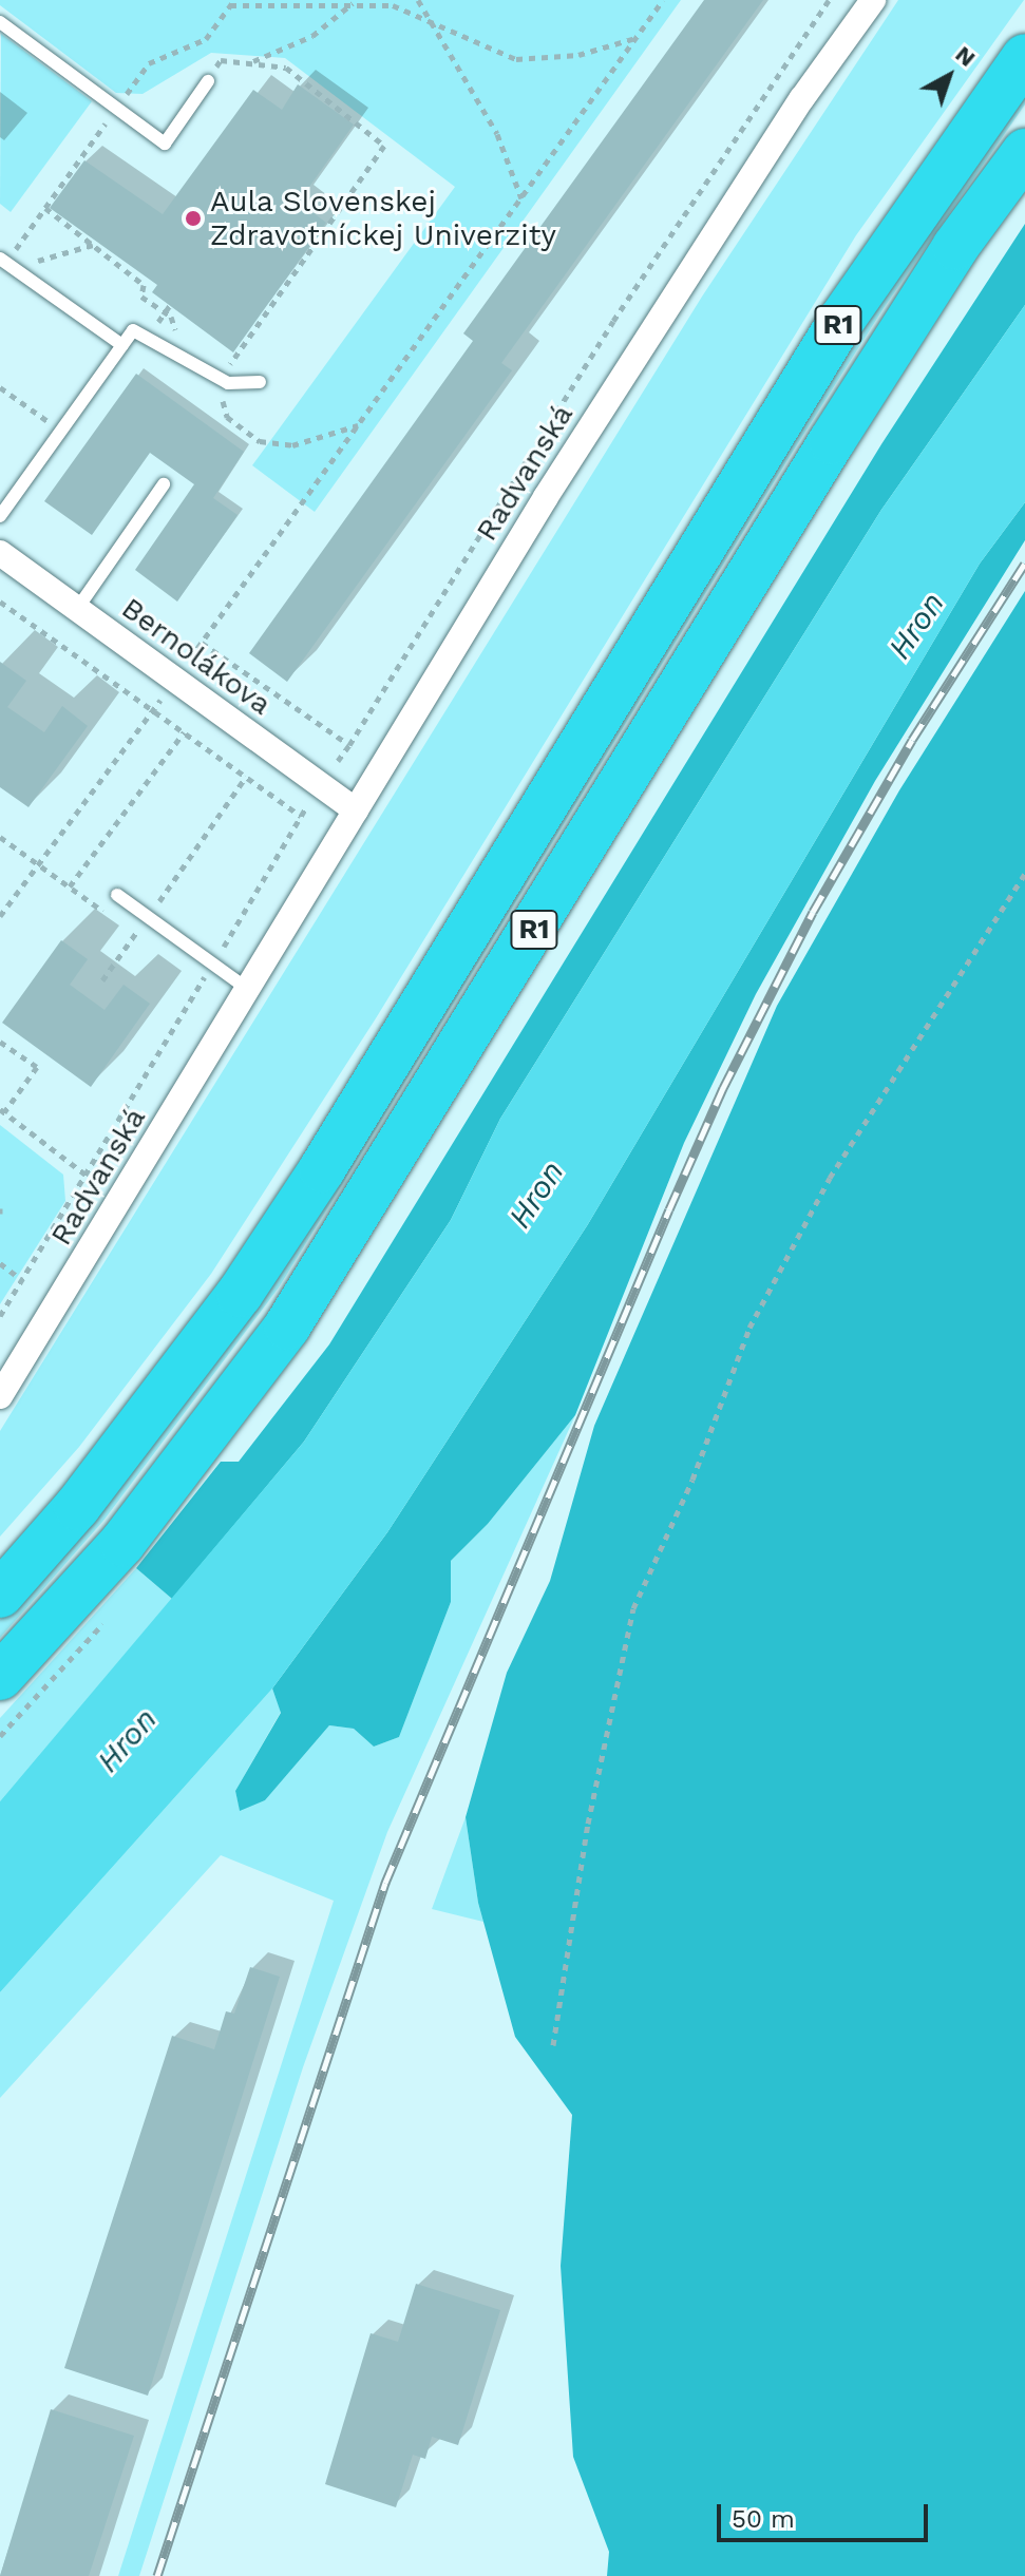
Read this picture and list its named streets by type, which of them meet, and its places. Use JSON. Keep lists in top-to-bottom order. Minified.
{"streets":{"highway":["R1"],"street":["Radvanská","Bernolákova"]},"crossings":[["Radvanská","Bernolákova"]],"water":["Hron"],"places":["Aula Slovenskej Zdravotníckej Univerzity"],"scale_bar":"50 m","north":"top right"}
